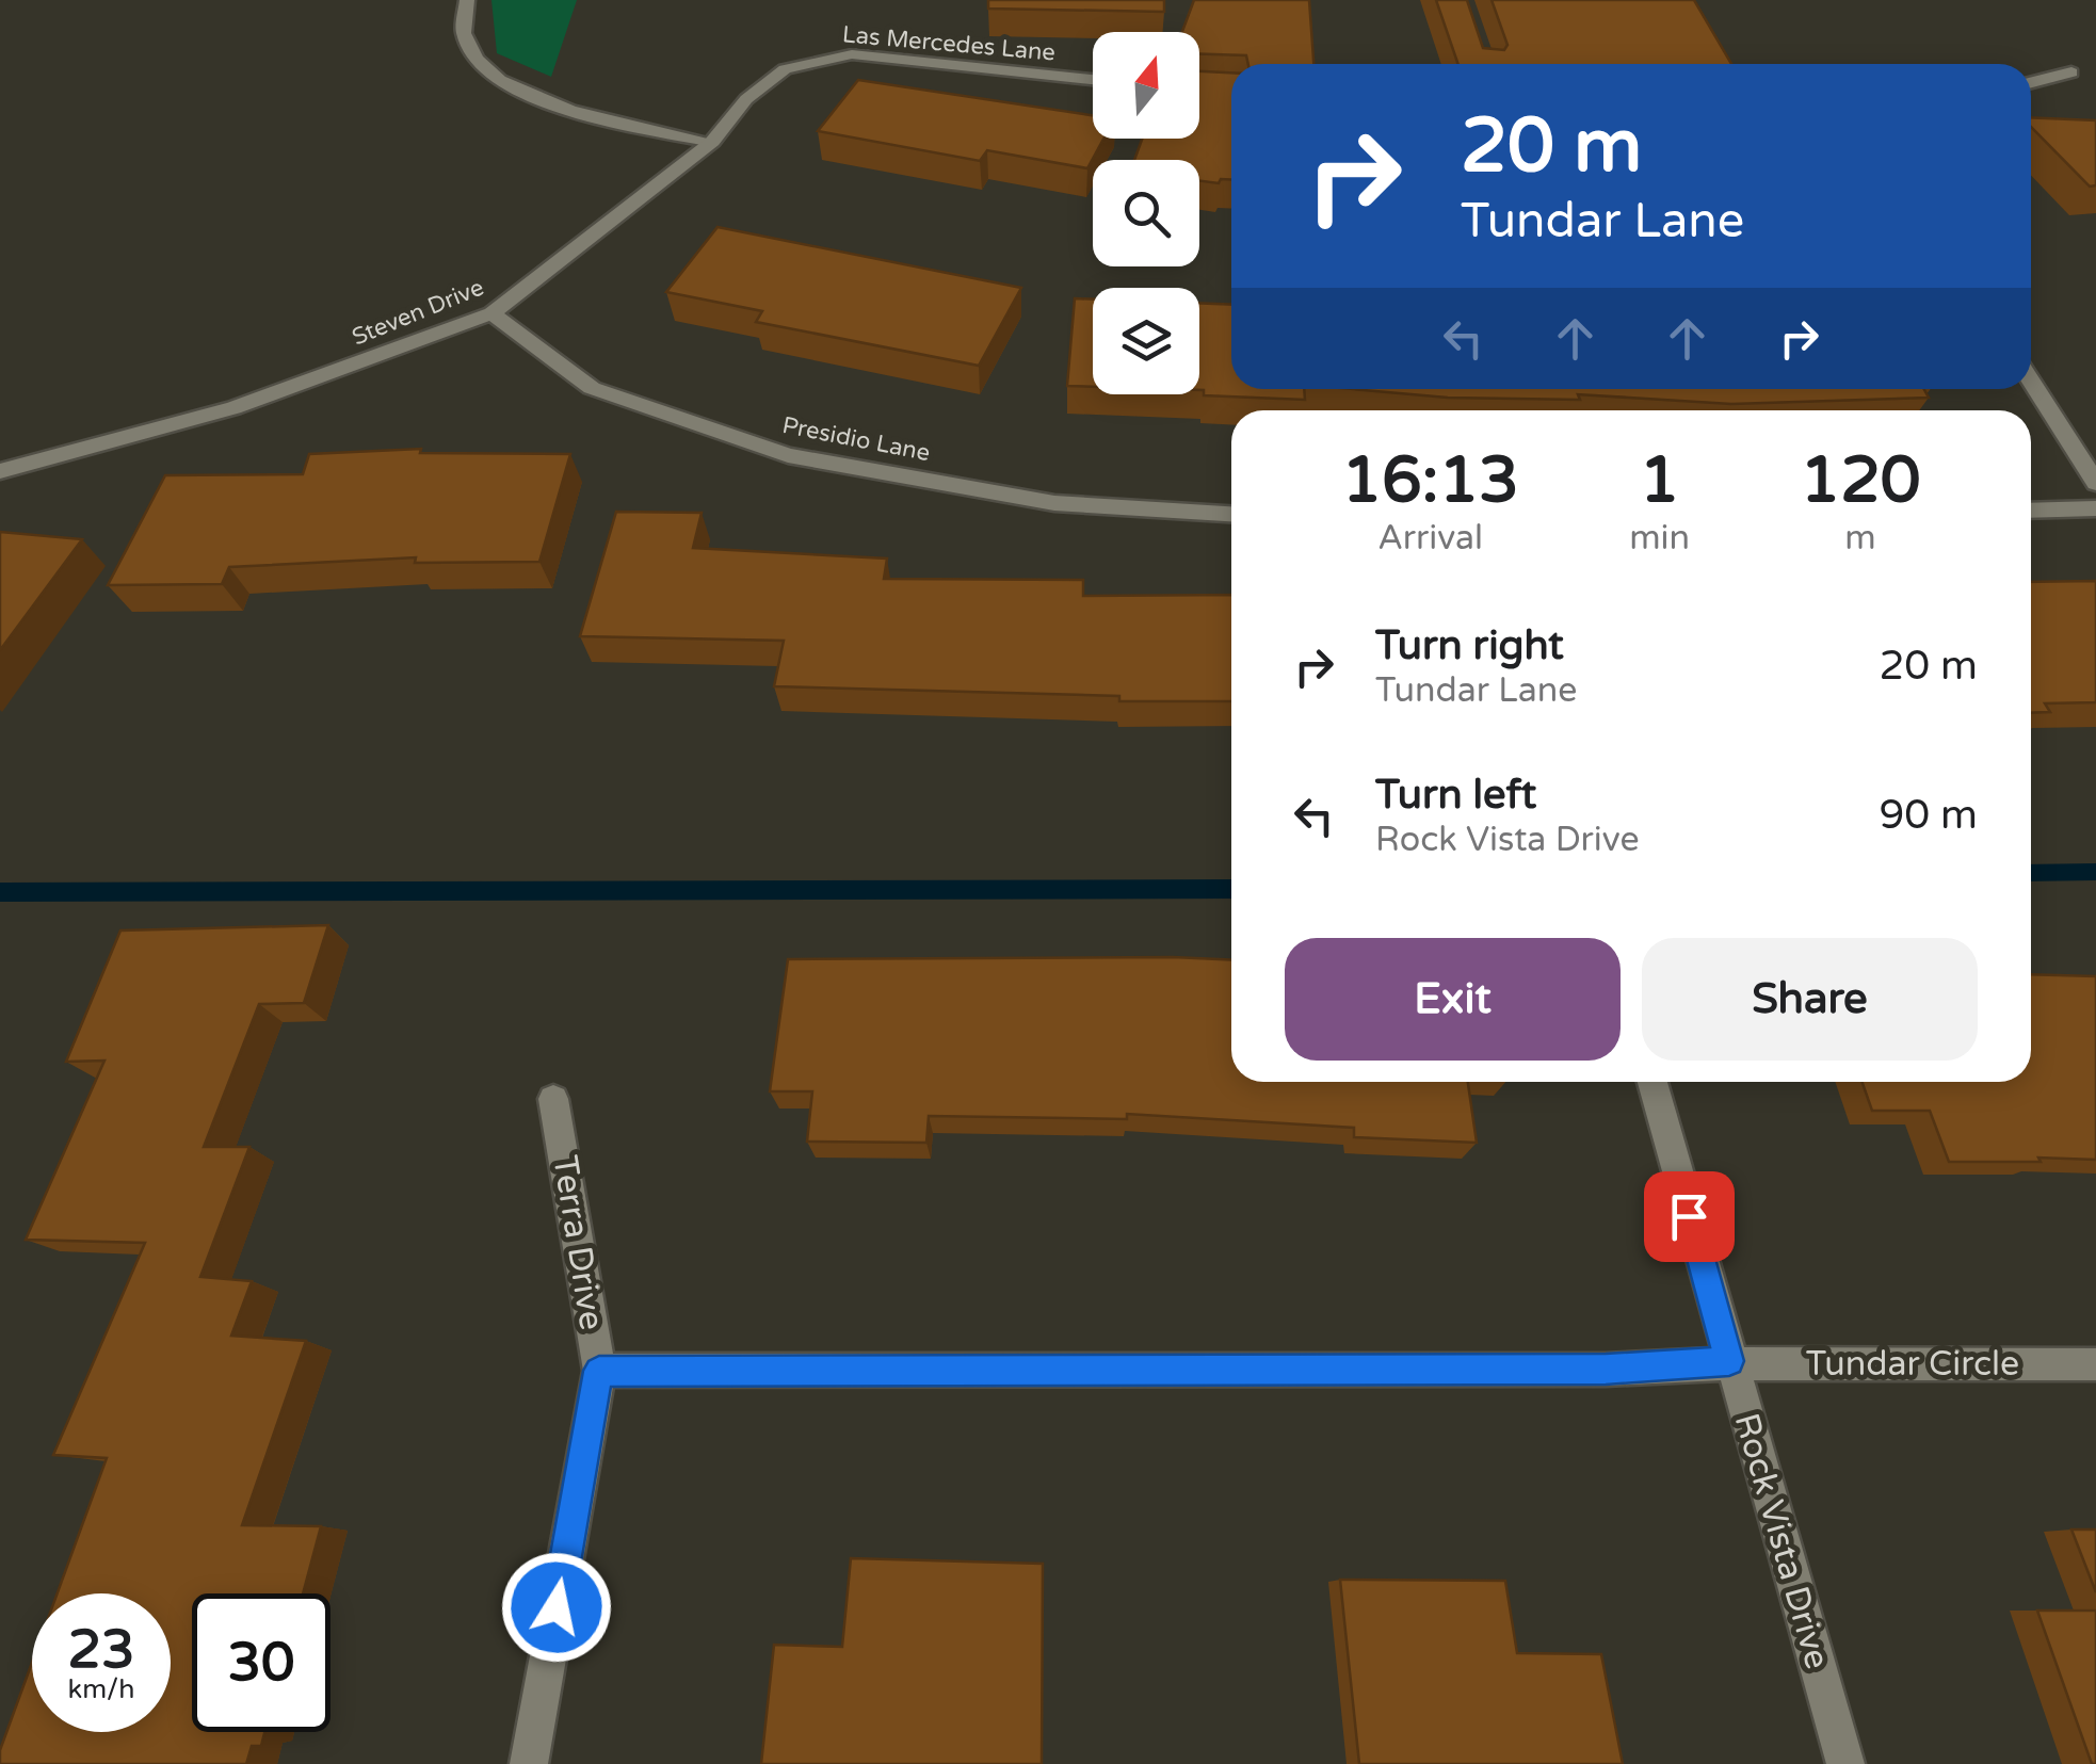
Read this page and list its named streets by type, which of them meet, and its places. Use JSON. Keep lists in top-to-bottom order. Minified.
{"streets":{"street":["Las Mercedes Lane","Steven Drive","Presidio Lane","Terra Drive","Tundar Circle","Rock Vista Drive"]},"crossings":[["Las Mercedes Lane","Steven Drive"],["Steven Drive","Presidio Lane"],["Terra Drive","Tundar Circle"],["Tundar Circle","Rock Vista Drive"]],"north":"top","page":{"turn":["20 m","Tundar Lane"],"eta":["16:13","Arrival","1","min","120","m"],"list":[{"name":"Turn right","note":"Tundar Lane","value":"20 m"},{"name":"Turn left","note":"Rock Vista Drive","value":"90 m"}],"buttons":["Exit","Share"],"speed":"23 km/h","limit":"30"}}
